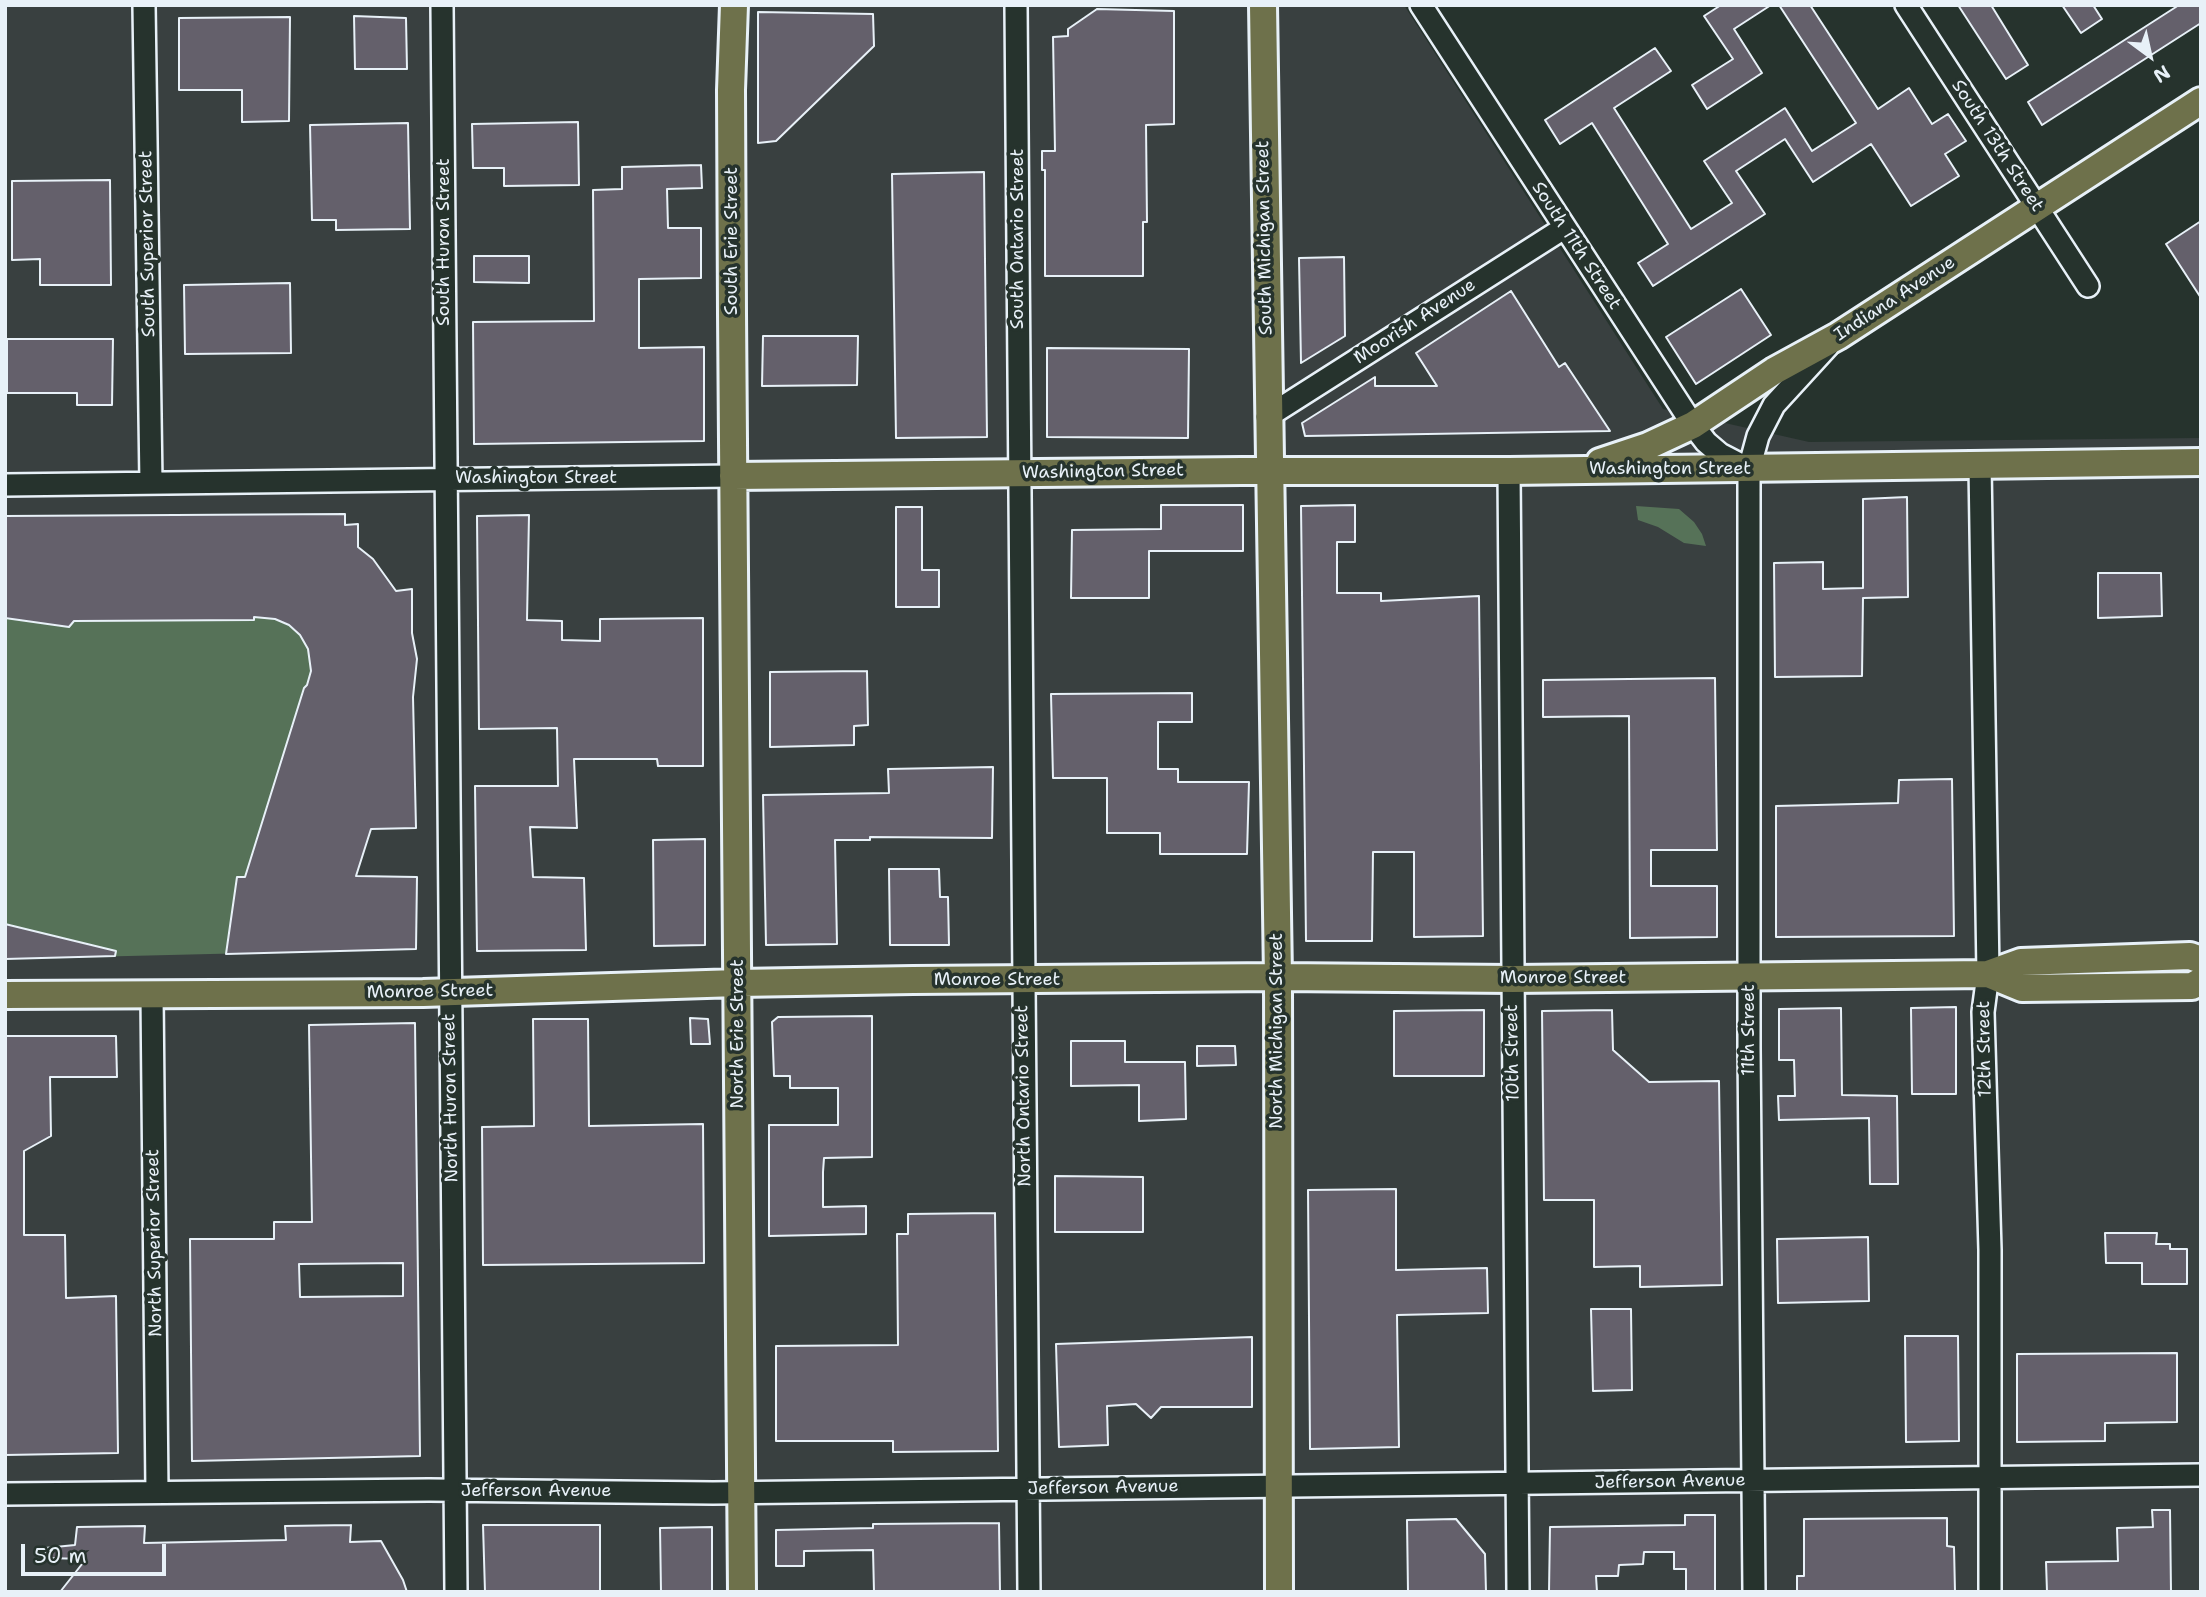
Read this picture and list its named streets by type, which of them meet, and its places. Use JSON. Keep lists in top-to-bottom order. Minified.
{"streets":{"main road":["South Michigan Street","South Erie Street","Indiana Avenue","Washington Street","Monroe Street","North Michigan Street","North Erie Street"],"street":["South 13th Street","South Ontario Street","South Huron Street","South Superior Street","South 11th Street","Moorish Avenue","11th Street","12th Street","10th Street","North Ontario Street","North Huron Street","North Superior Street","Jefferson Avenue"]},"crossings":[["South 13th Street","Indiana Avenue"],["South Michigan Street","Moorish Avenue"],["South Michigan Street","Washington Street"],["South Michigan Street","North Michigan Street"],["South Ontario Street","Washington Street"],["South Ontario Street","North Ontario Street"],["South Erie Street","Washington Street"],["South Erie Street","North Erie Street"],["South Huron Street","Washington Street"],["South Huron Street","North Huron Street"],["South Superior Street","Washington Street"],["South 11th Street","Indiana Avenue"],["South 11th Street","Moorish Avenue"],["South 11th Street","Washington Street"],["South 11th Street","11th Street"],["Indiana Avenue","Washington Street"],["Indiana Avenue","11th Street"],["Washington Street","11th Street"],["Washington Street","North Michigan Street"],["Washington Street","North Erie Street"],["Washington Street","12th Street"],["Washington Street","10th Street"],["Washington Street","North Ontario Street"],["Washington Street","North Huron Street"],["Monroe Street","11th Street"],["Monroe Street","North Michigan Street"],["Monroe Street","North Erie Street"],["Monroe Street","12th Street"],["Monroe Street","10th Street"],["Monroe Street","North Ontario Street"],["Monroe Street","North Huron Street"],["Monroe Street","North Superior Street"],["11th Street","Jefferson Avenue"],["North Michigan Street","Jefferson Avenue"],["North Erie Street","Jefferson Avenue"],["12th Street","Jefferson Avenue"],["10th Street","Jefferson Avenue"],["North Ontario Street","Jefferson Avenue"],["North Huron Street","Jefferson Avenue"],["North Superior Street","Jefferson Avenue"]],"scale_bar":"50 m","north":"bottom right"}
